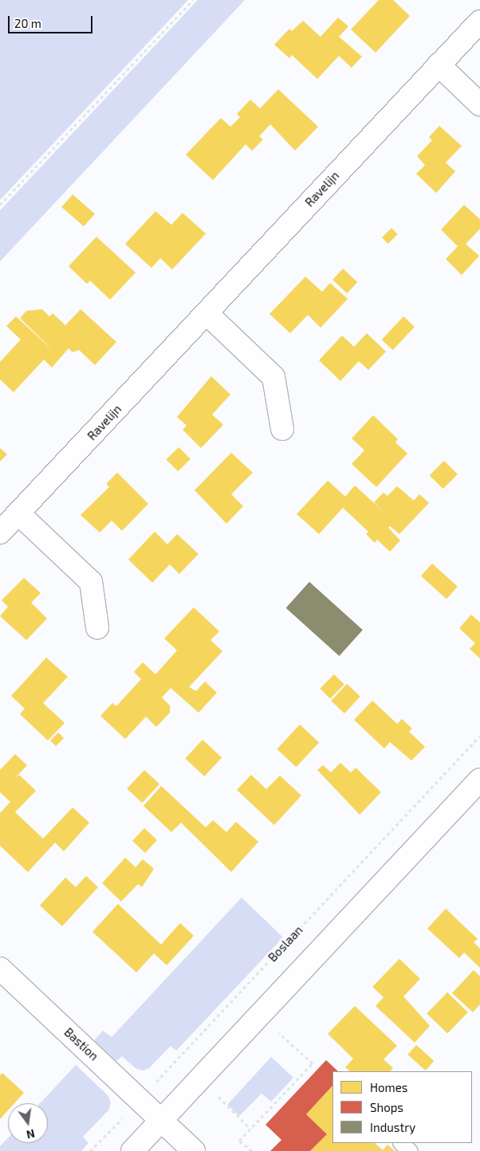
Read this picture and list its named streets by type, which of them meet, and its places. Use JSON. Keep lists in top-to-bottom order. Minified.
{"streets":{"street":["Ravelijn","Bastion"],"path":["Boslaan"]},"crossings":[["Boslaan","Bastion"]],"legend":["Homes","Shops","Industry"],"scale_bar":"20 m","north":"bottom"}
